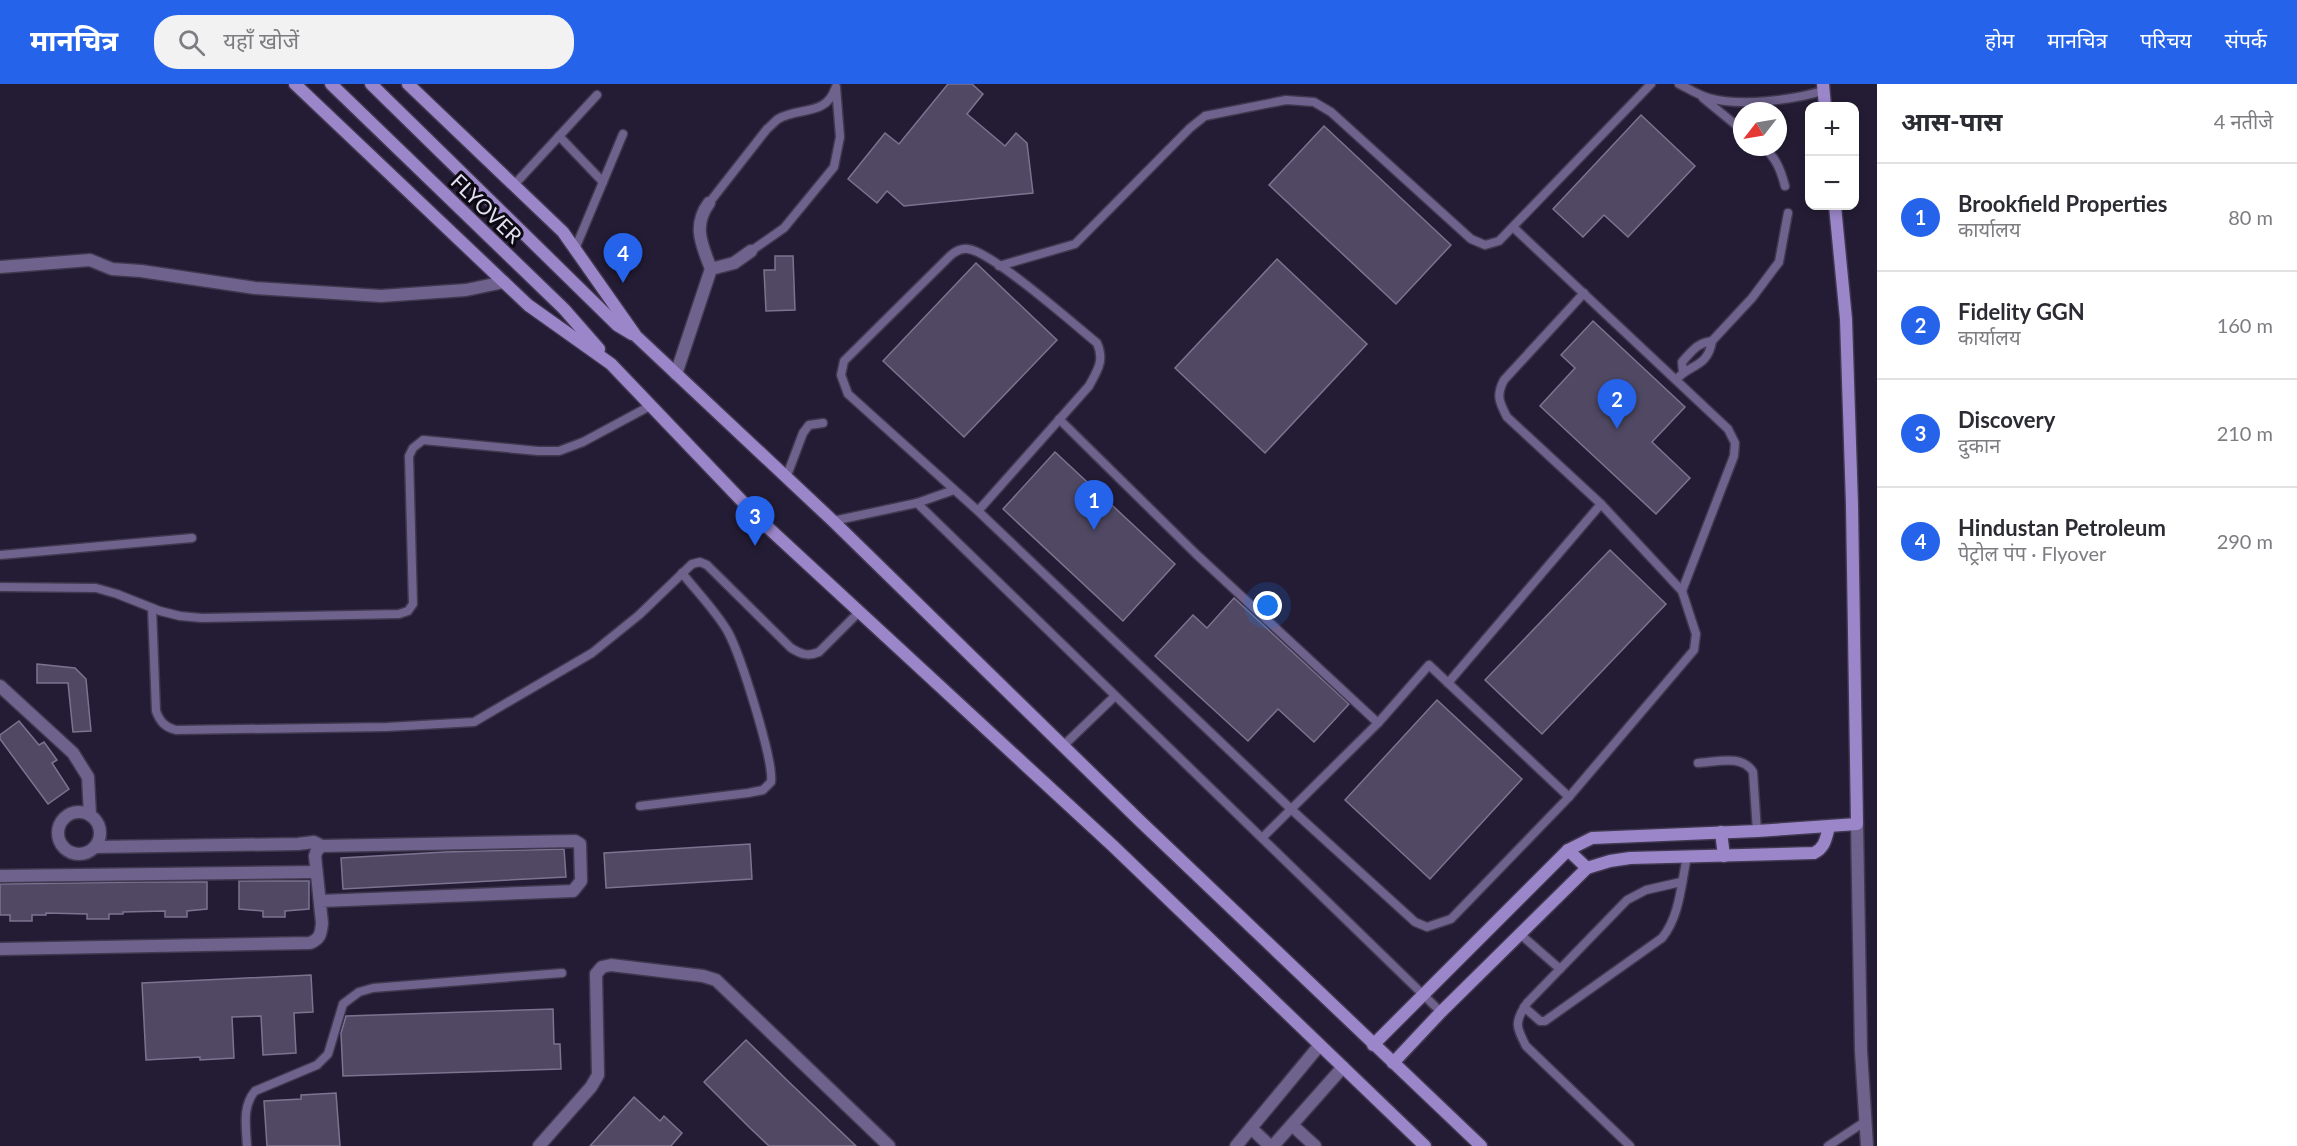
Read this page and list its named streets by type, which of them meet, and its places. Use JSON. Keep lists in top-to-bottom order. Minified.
{"streets":{"main road":["FLYOVER"]},"north":"bottom left","page":{"header":"मानचित्र","search":"यहाँ खोजें","nav":["होम","मानचित्र","परिचय","संपर्क"],"heading":["आस-पास","4 नतीजे"],"map_buttons":["+","−"],"list":[{"mark":"1","name":"Brookfield Properties","note":"कार्यालय","value":"80 m"},{"mark":"2","name":"Fidelity GGN","note":"कार्यालय","value":"160 m"},{"mark":"3","name":"Discovery","note":"दुकान","value":"210 m"},{"mark":"4","name":"Hindustan Petroleum","note":"पेट्रोल पंप · Flyover","value":"290 m"}],"pins":["4","2","1","3"]}}
